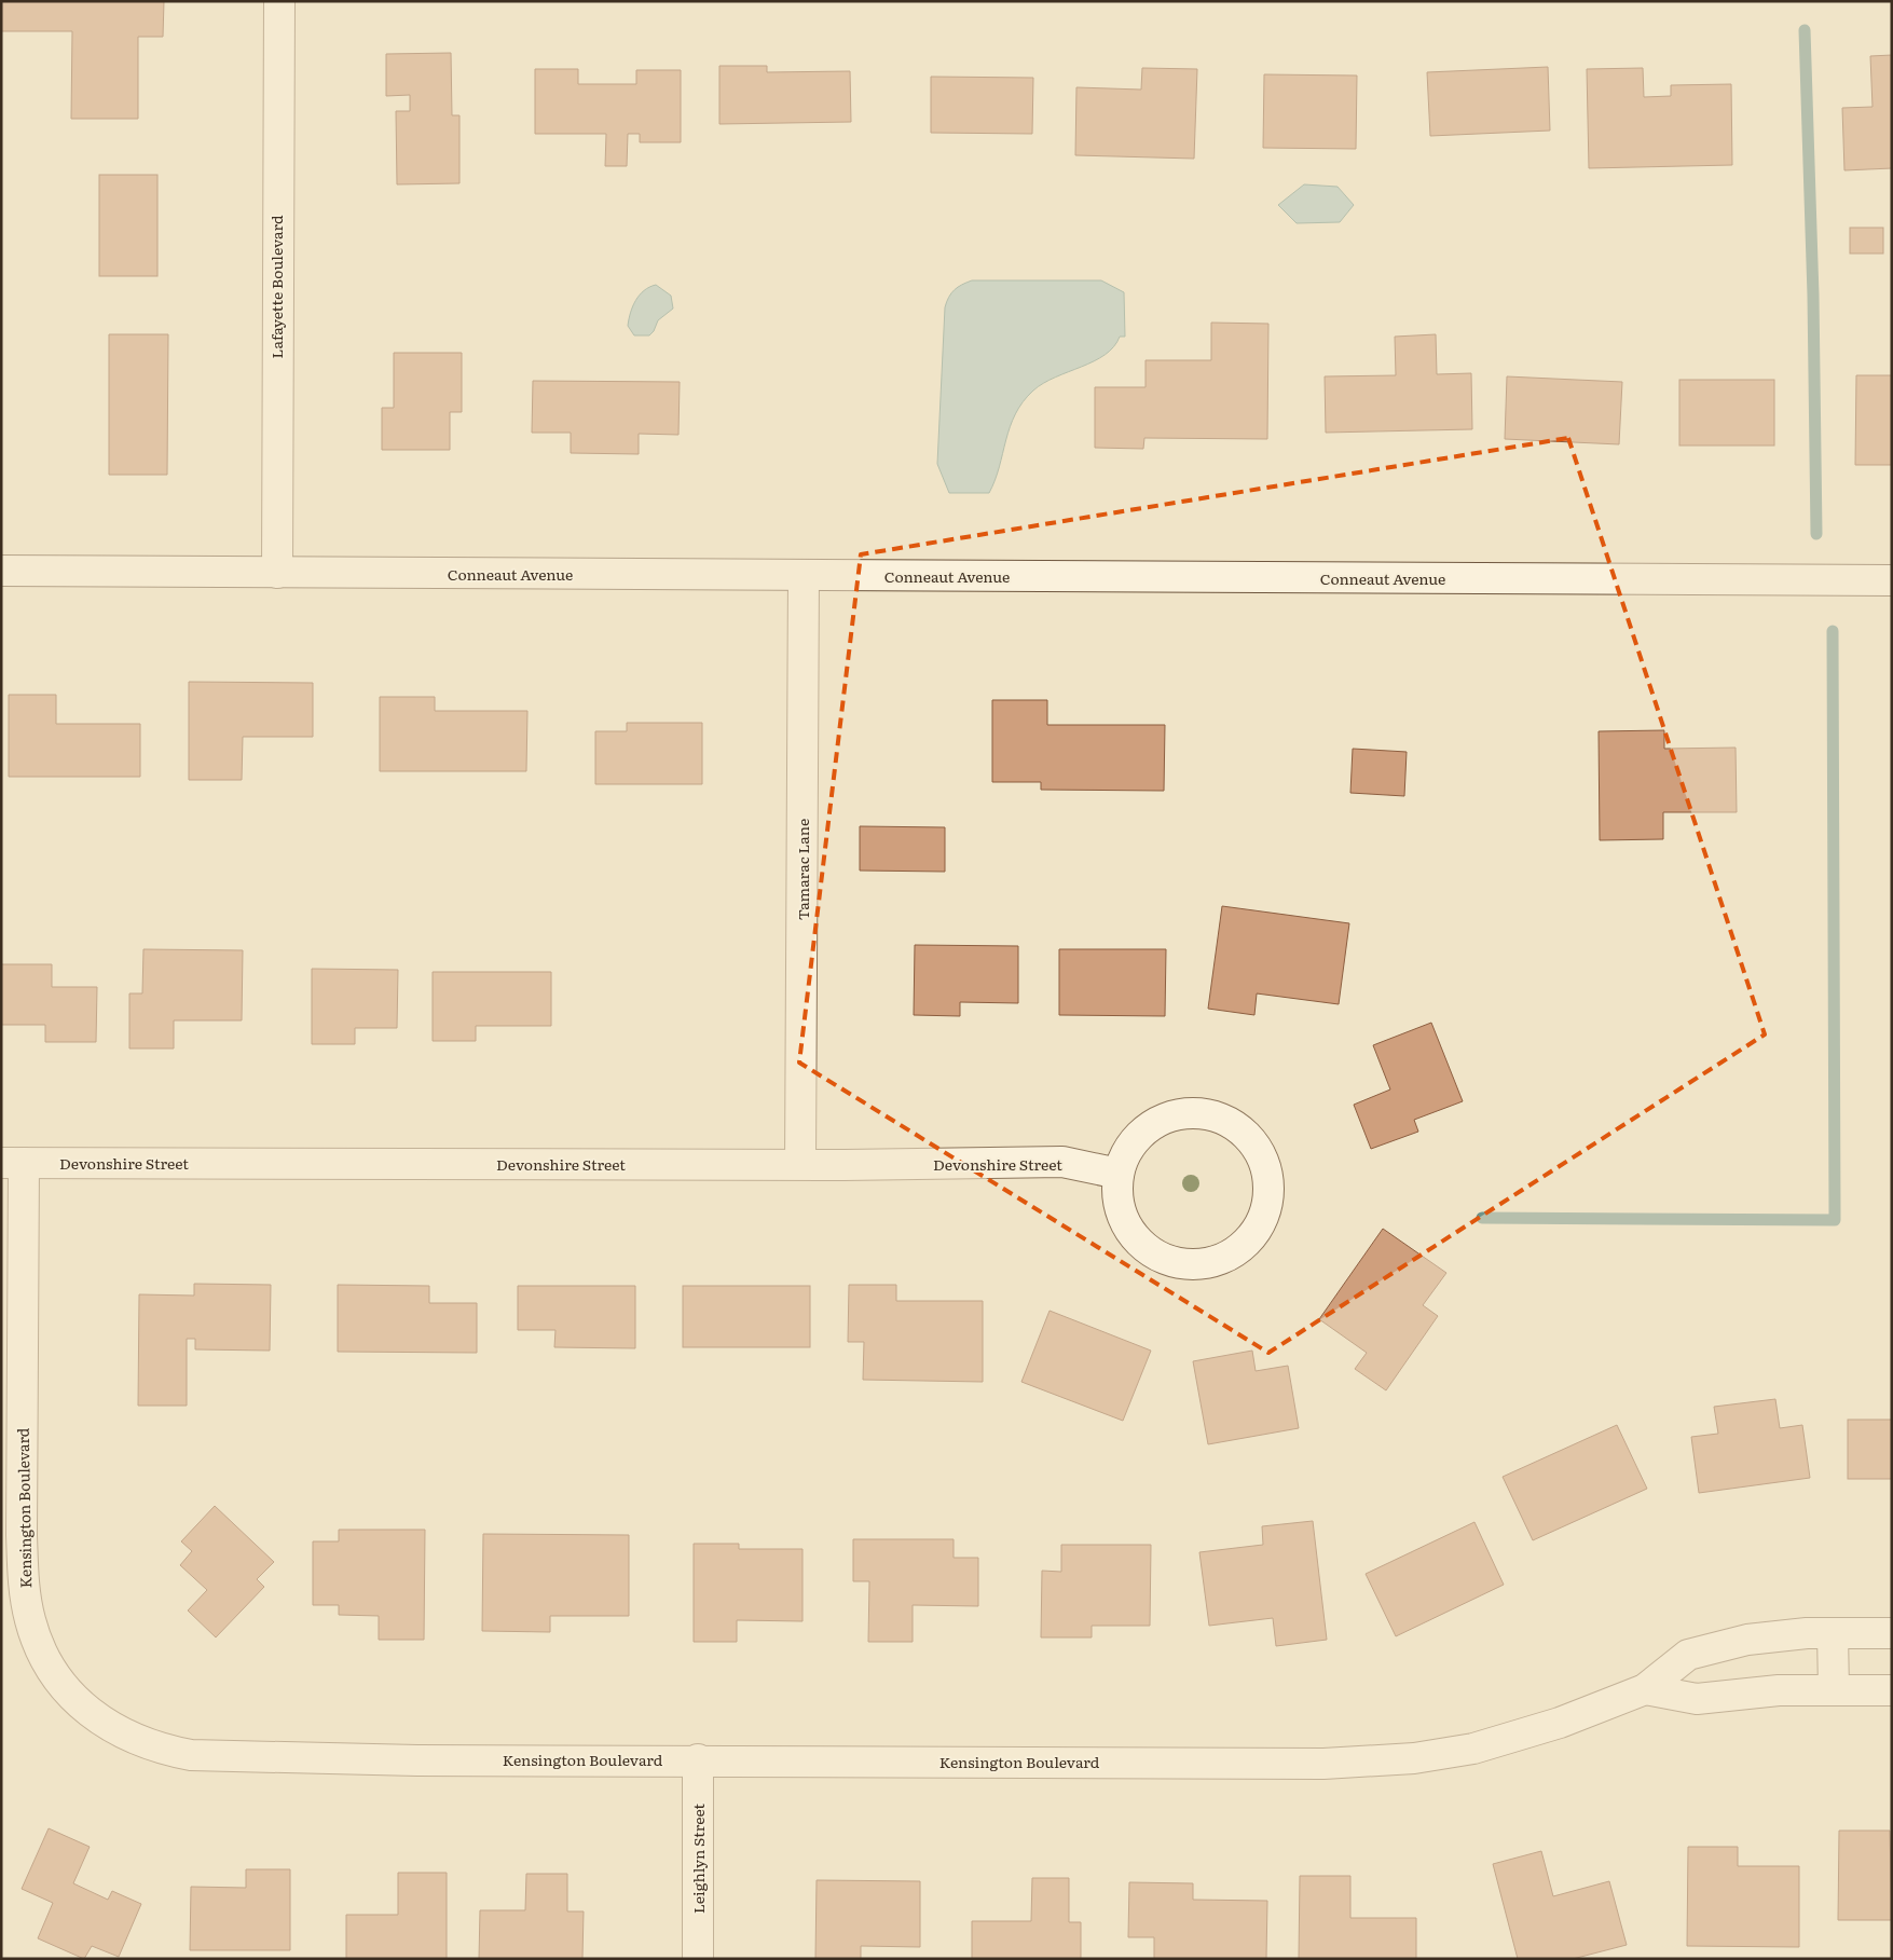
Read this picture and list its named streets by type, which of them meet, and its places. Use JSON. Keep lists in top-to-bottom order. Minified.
{"streets":{"street":["Lafayette Boulevard","Conneaut Avenue","Tamarac Lane","Devonshire Street","Kensington Boulevard","Leighlyn Street"]},"crossings":[["Lafayette Boulevard","Conneaut Avenue"],["Conneaut Avenue","Tamarac Lane"],["Tamarac Lane","Devonshire Street"],["Devonshire Street","Kensington Boulevard"],["Kensington Boulevard","Leighlyn Street"]]}
